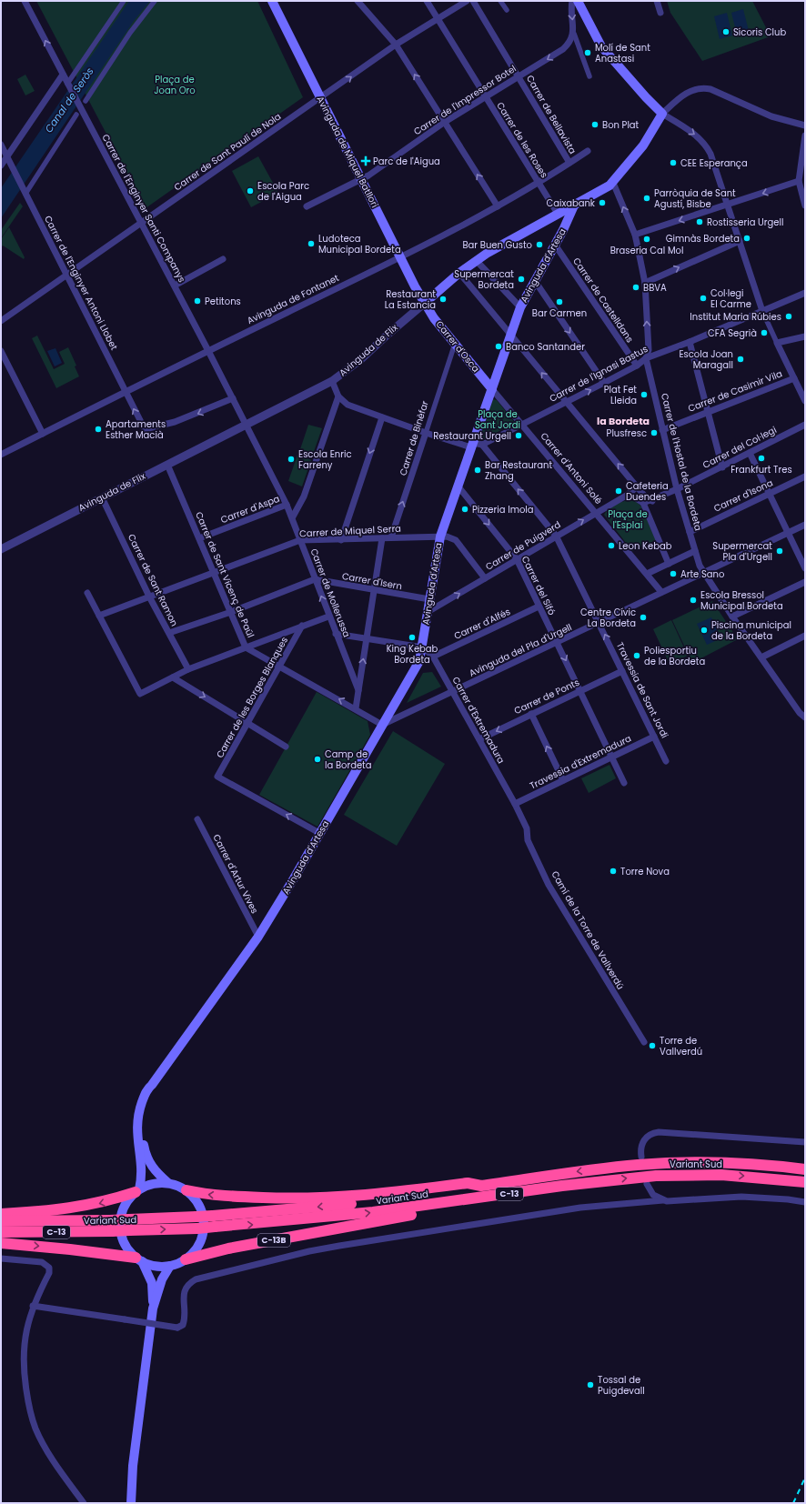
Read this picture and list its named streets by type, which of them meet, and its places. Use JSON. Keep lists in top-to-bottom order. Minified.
{"streets":{"highway":["Variant Sud","C-13","C-13B"],"main road":["Avinguda de Miquel Batllori","Avinguda d'Artesa","Carrer d'Osca","Avinguda de Flix"],"street":["Carrer de l'Impressor Botel","Carrer de Bellavista","Carrer de les Roses","Carrer de Sant Paulí de Nola","Carrer de l'Enginyer Santi Companys","Carrer de l'Enginyer Antoni Llobet","Avinguda de Fontanet","Carrer de Castelldans","Carrer de l'Ignasi Bastus","Carrer de Casimir Vila","Carrer de Binèfar","Carrer del Col·legi","Carrer de l'Hostal de la Bordeta","Carrer d'Antoni Solé","Carrer d'Isona","Carrer d'Aspa","Carrer de Miquel Serra","Carrer de Puigverd","Carrer de Sant Vicenç de Paül","Carrer de Sant Ramon","Carrer d'Isern","Carrer del Sifó","Carrer de Mollerussa","Carrer d'Alfés","Avinguda del Pla d'Urgell","Travessia de Sant Jordi","Carrer de Ponts","Carrer de les Borges Blanques","Carrer d'Extremadura","Travessia d'Extremadura","Carrer d'Artur Vives","Camí de la Torre de Vallverdú"]},"crossings":[["Carrer de l'Impressor Botel","Carrer de Bellavista"],["Carrer de l'Impressor Botel","Carrer de les Roses"],["Carrer de l'Impressor Botel","Avinguda de Miquel Batllori"],["Carrer de Bellavista","Avinguda de Fontanet"],["Carrer de les Roses","Carrer de Sant Paulí de Nola"],["Carrer de les Roses","Avinguda de Fontanet"],["Carrer de les Roses","Avinguda de Flix"],["Carrer de Sant Paulí de Nola","Avinguda de Miquel Batllori"],["Carrer de Sant Paulí de Nola","Carrer de l'Enginyer Santi Companys"],["Carrer de Sant Paulí de Nola","Carrer de l'Enginyer Antoni Llobet"],["Avinguda de Miquel Batllori","Avinguda de Fontanet"],["Avinguda de Miquel Batllori","Carrer d'Osca"],["Avinguda de Miquel Batllori","Avinguda de Flix"],["Carrer de l'Enginyer Santi Companys","Carrer de l'Enginyer Antoni Llobet"],["Carrer de l'Enginyer Santi Companys","Avinguda de Fontanet"],["Carrer de l'Enginyer Santi Companys","Avinguda de Flix"],["Carrer de l'Enginyer Santi Companys","Carrer de Mollerussa"],["Avinguda d'Artesa","Carrer de Castelldans"],["Avinguda d'Artesa","Carrer d'Osca"],["Avinguda d'Artesa","Avinguda de Flix"],["Avinguda d'Artesa","Carrer de Miquel Serra"],["Avinguda d'Artesa","Carrer de Puigverd"],["Avinguda d'Artesa","Carrer de Sant Vicenç de Paül"],["Avinguda d'Artesa","Carrer d'Isern"],["Avinguda d'Artesa","Carrer del Sifó"],["Avinguda d'Artesa","Avinguda del Pla d'Urgell"],["Avinguda d'Artesa","Travessia de Sant Jordi"],["Avinguda d'Artesa","Carrer de les Borges Blanques"],["Avinguda d'Artesa","Carrer d'Extremadura"],["Avinguda d'Artesa","Carrer d'Artur Vives"],["Carrer de l'Enginyer Antoni Llobet","Avinguda de Fontanet"],["Carrer de Castelldans","Carrer de l'Ignasi Bastus"],["Carrer d'Osca","Avinguda de Flix"],["Carrer d'Osca","Carrer de Binèfar"],["Avinguda de Flix","Carrer de l'Hostal de la Bordeta"],["Avinguda de Flix","Carrer de Sant Vicenç de Paül"],["Avinguda de Flix","Carrer de Sant Ramon"],["Avinguda de Flix","Carrer de Mollerussa"],["Carrer de l'Ignasi Bastus","Carrer de l'Hostal de la Bordeta"],["Carrer de l'Ignasi Bastus","Carrer d'Antoni Solé"],["Carrer de Casimir Vila","Carrer de l'Hostal de la Bordeta"],["Carrer de Binèfar","Carrer de Miquel Serra"],["Carrer del Col·legi","Carrer de l'Hostal de la Bordeta"],["Carrer de l'Hostal de la Bordeta","Carrer d'Isona"],["Carrer de l'Hostal de la Bordeta","Avinguda del Pla d'Urgell"],["Carrer d'Antoni Solé","Carrer de Puigverd"],["Carrer d'Antoni Solé","Avinguda del Pla d'Urgell"],["Carrer d'Aspa","Carrer de Sant Vicenç de Paül"],["Carrer d'Aspa","Carrer de Mollerussa"],["Carrer de Miquel Serra","Carrer de Puigverd"],["Carrer de Miquel Serra","Carrer de Sant Vicenç de Paül"],["Carrer de Miquel Serra","Carrer de Sant Ramon"],["Carrer de Miquel Serra","Carrer de Mollerussa"],["Carrer de Puigverd","Carrer del Sifó"],["Carrer de Puigverd","Travessia de Sant Jordi"],["Carrer de Sant Vicenç de Paül","Avinguda del Pla d'Urgell"],["Carrer de Sant Vicenç de Paül","Carrer de les Borges Blanques"],["Carrer d'Isern","Carrer de Mollerussa"],["Carrer del Sifó","Carrer d'Alfés"],["Carrer del Sifó","Avinguda del Pla d'Urgell"],["Carrer del Sifó","Carrer de Ponts"],["Carrer del Sifó","Travessia d'Extremadura"],["Carrer d'Alfés","Carrer d'Extremadura"],["Avinguda del Pla d'Urgell","Travessia de Sant Jordi"],["Avinguda del Pla d'Urgell","Carrer d'Extremadura"],["Travessia de Sant Jordi","Carrer de Ponts"],["Travessia de Sant Jordi","Travessia d'Extremadura"],["Carrer de Ponts","Carrer d'Extremadura"],["Carrer d'Extremadura","Travessia d'Extremadura"],["Carrer d'Extremadura","Camí de la Torre de Vallverdú"],["Travessia d'Extremadura","Camí de la Torre de Vallverdú"],["Variant Sud","C-13"],["Variant Sud","C-13B"]],"one_way":["Carrer de Puigverd","Carrer del Sifó","Travessia de Sant Jordi","Carrer de Ponts"],"districts":["la Bordeta"],"water":["Canal de Seròs"],"parks":["Plaça de Joan Oro","Plaça de Sant Jordi","Plaça de l'Esplai"],"places":{"other":["Sícoris Club","Molí de Sant Anastasi","Bon Plat","CEE Esperança","Escola Parc de l'Aigua","Parròquia de Sant Agustí, Bisbe","Caixabank","Rostisseria Urgell","Gimnàs Bordeta","Braseria Cal Mol","Ludoteca Municipal Bordeta","Bar Buen Gusto","Supermercat Bordeta","BBVA","Col·legi El Carme","Restaurant La Estancia","Petitons","Bar Carmen","Institut Maria Rúbies","CFA Segrià","Banco Santander","Escola Joan Maragall","Plat Fet Lleida","Apartaments Esther Macià","Plusfresc","Restaurant Urgell","Frankfurt Tres","Escola Enric Farreny","Bar Restaurant Zhang","Cafeteria Duendes","Pizzeria Imola","Leon Kebab","Supermercat Pla d'Urgell","Arte Sano","Escola Bressol Municipal Bordeta","Centre Cívic La Bordeta","Piscina municipal de la Bordeta","King Kebab Bordeta","Poliesportiu de la Bordeta","Camp de la Bordeta","Torre Nova","Torre de Vallverdú","Tossal de Puigdevall"],"health":["Parc de l'Aigua"]}}
